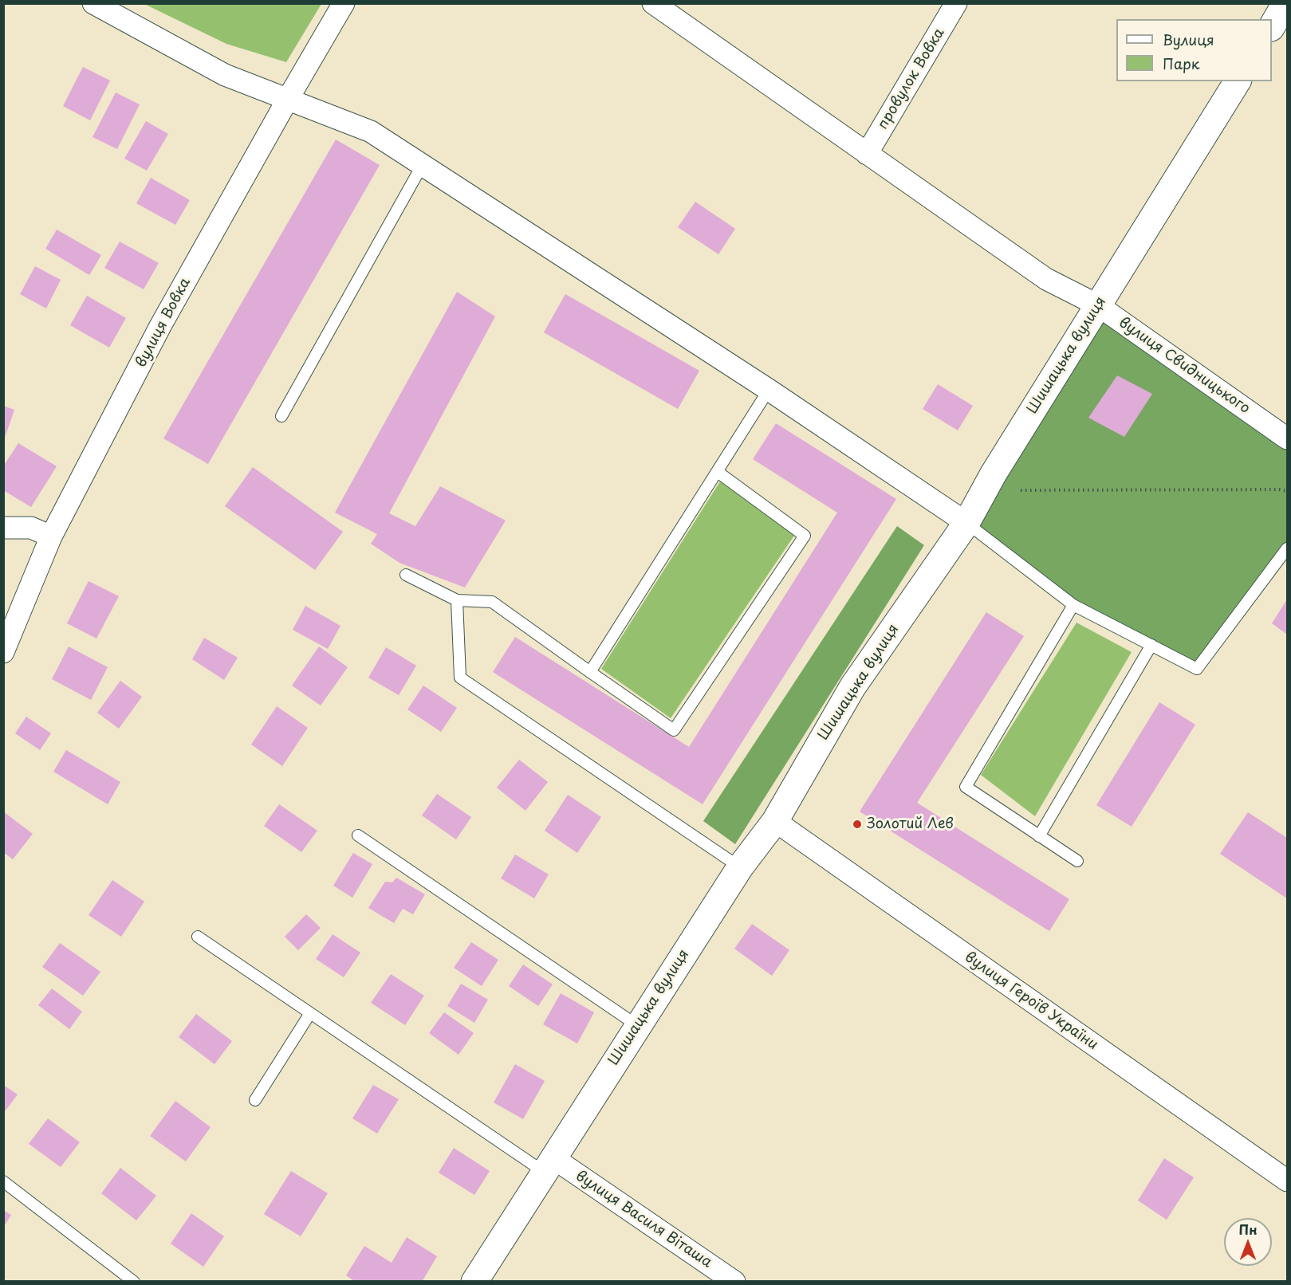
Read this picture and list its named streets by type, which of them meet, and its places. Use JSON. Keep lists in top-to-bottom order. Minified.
{"streets":{"street":["провулок Вовка","вулиця Вовка","Шишацька вулиця","вулиця Свидницького","вулиця Героїв України","вулиця Василя Віташа"]},"crossings":[["провулок Вовка","вулиця Свидницького"],["Шишацька вулиця","вулиця Свидницького"],["Шишацька вулиця","вулиця Героїв України"],["Шишацька вулиця","вулиця Василя Віташа"]],"places":["Золотий Лев"],"legend":["Вулиця","Парк"],"north":"top"}
